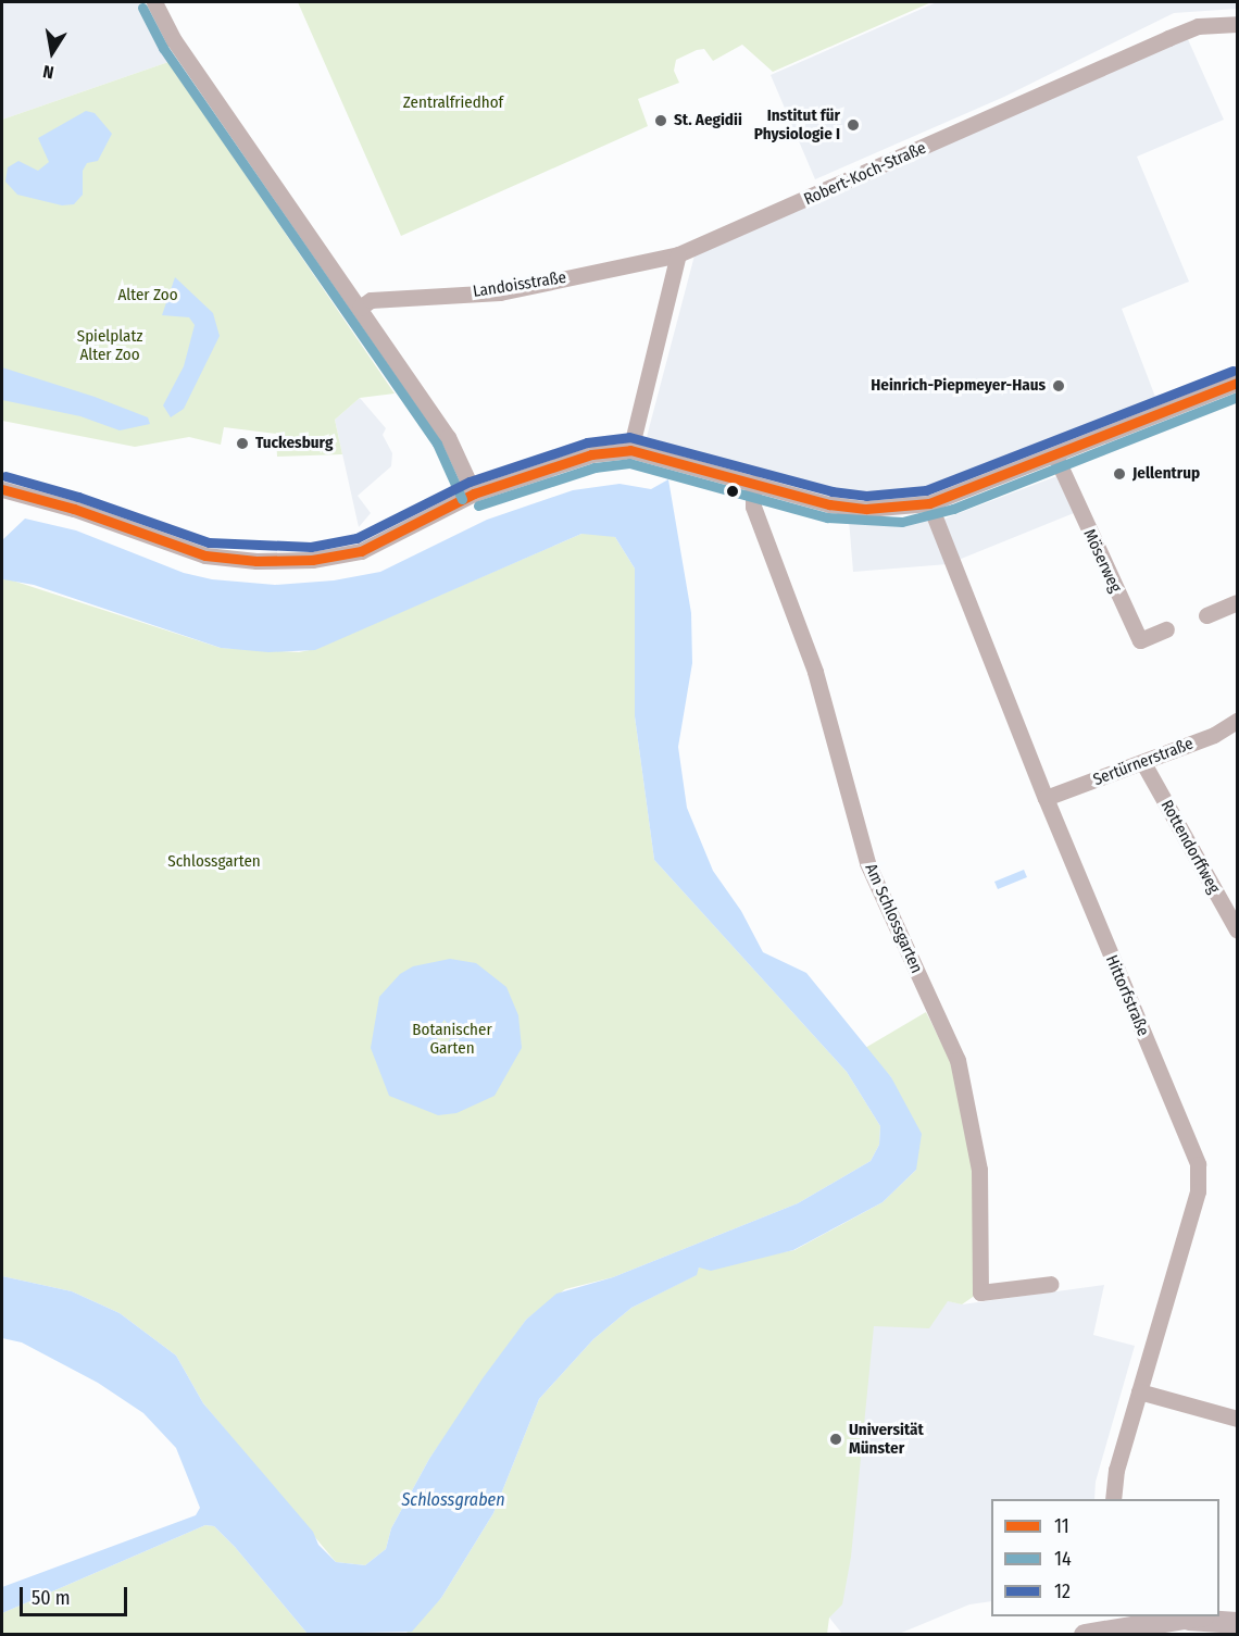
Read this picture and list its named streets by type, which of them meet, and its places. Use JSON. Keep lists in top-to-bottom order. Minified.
{"streets":{"street":["Robert-Koch-Straße","Landoisstraße","Möserweg","Sertürnerstraße","Rottendorffweg","Am Schlossgarten","Hittorfstraße"]},"crossings":[["Robert-Koch-Straße","Landoisstraße"],["Sertürnerstraße","Rottendorffweg"],["Sertürnerstraße","Hittorfstraße"]],"water":["Schlossgraben"],"parks":["Zentralfriedhof","Alter Zoo","Spielplatz Alter Zoo","Schlossgarten","Botanischer Garten"],"places":["St. Aegidii","Institut für Physiologie I","Heinrich-Piepmeyer-Haus","Tuckesburg","Jellentrup","Universität Münster"],"lines":["transit line 14","transit line 12","transit line 11"],"legend":["11","14","12"],"scale_bar":"50 m","north":"bottom"}
